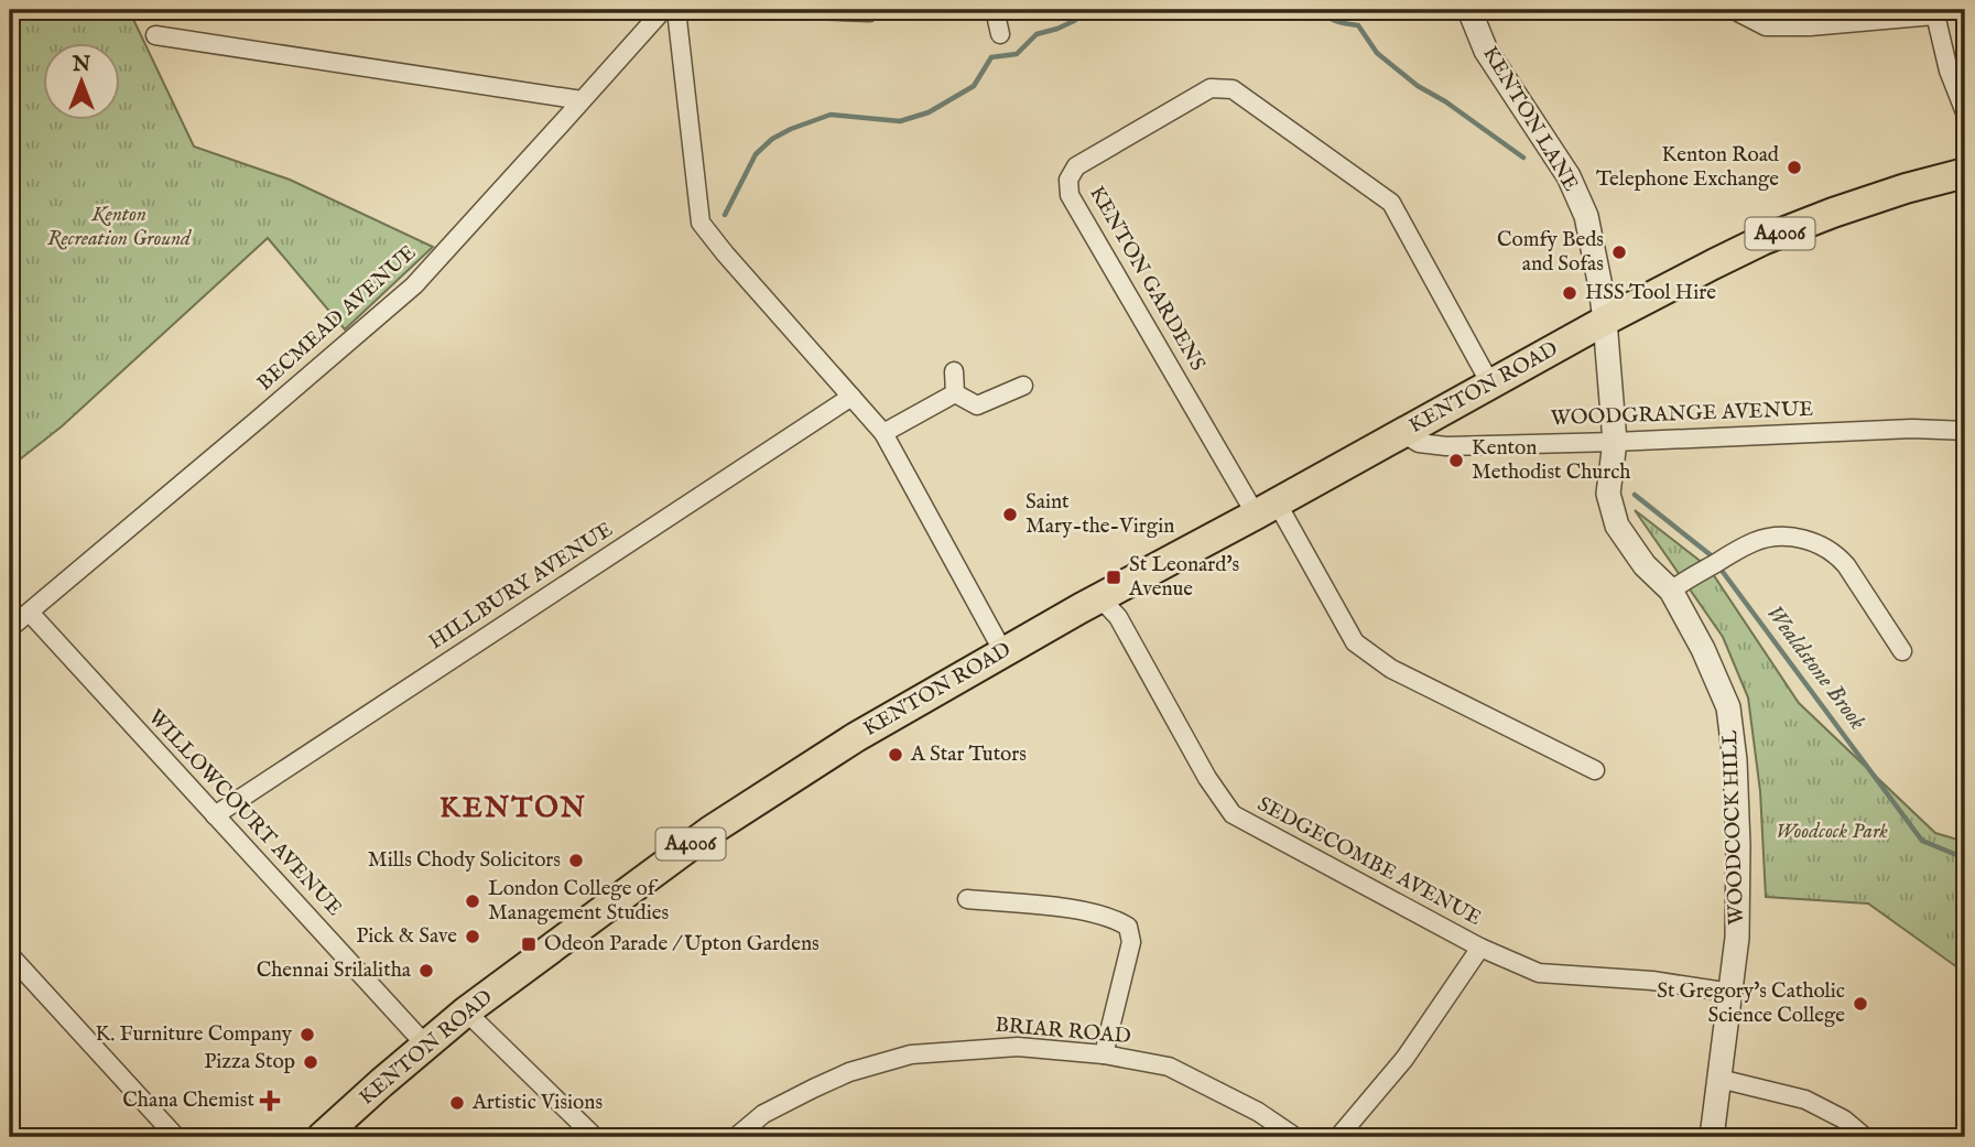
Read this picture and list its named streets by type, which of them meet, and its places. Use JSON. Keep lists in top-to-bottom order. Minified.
{"streets":{"main road":["A4006","KENTON ROAD"],"street":["KENTON LANE","KENTON GARDENS","BECMEAD AVENUE","WOODGRANGE AVENUE","HILLBURY AVENUE","WILLOWCOURT AVENUE","WOODCOCK HILL","SEDGECOMBE AVENUE","BRIAR ROAD"]},"crossings":[["KENTON LANE","A4006"],["KENTON LANE","KENTON ROAD"],["KENTON LANE","WOODCOCK HILL"],["A4006","KENTON ROAD"],["A4006","WOODCOCK HILL"],["KENTON GARDENS","KENTON ROAD"],["BECMEAD AVENUE","WILLOWCOURT AVENUE"],["KENTON ROAD","WOODGRANGE AVENUE"],["KENTON ROAD","WILLOWCOURT AVENUE"],["KENTON ROAD","WOODCOCK HILL"],["KENTON ROAD","SEDGECOMBE AVENUE"],["WOODGRANGE AVENUE","WOODCOCK HILL"],["HILLBURY AVENUE","WILLOWCOURT AVENUE"],["WOODCOCK HILL","SEDGECOMBE AVENUE"]],"districts":["KENTON"],"water":["Wealdstone Brook"],"parks":["Kenton Recreation Ground","Woodcock Park"],"places":{"other":["Kenton Road Telephone Exchange","Comfy Beds and Sofas","HSS Tool Hire","Kenton Methodist Church","Saint Mary-the-Virgin","A Star Tutors","Mills Chody Solicitors","London College of Management Studies","Pick & Save","Chennai Srilalitha","St Gregory's Catholic Science College","K. Furniture Company","Pizza Stop","Artistic Visions"],"transit":["St Leonard's Avenue","Odeon Parade / Upton Gardens"],"health":["Chana Chemist"]},"north":"top"}
